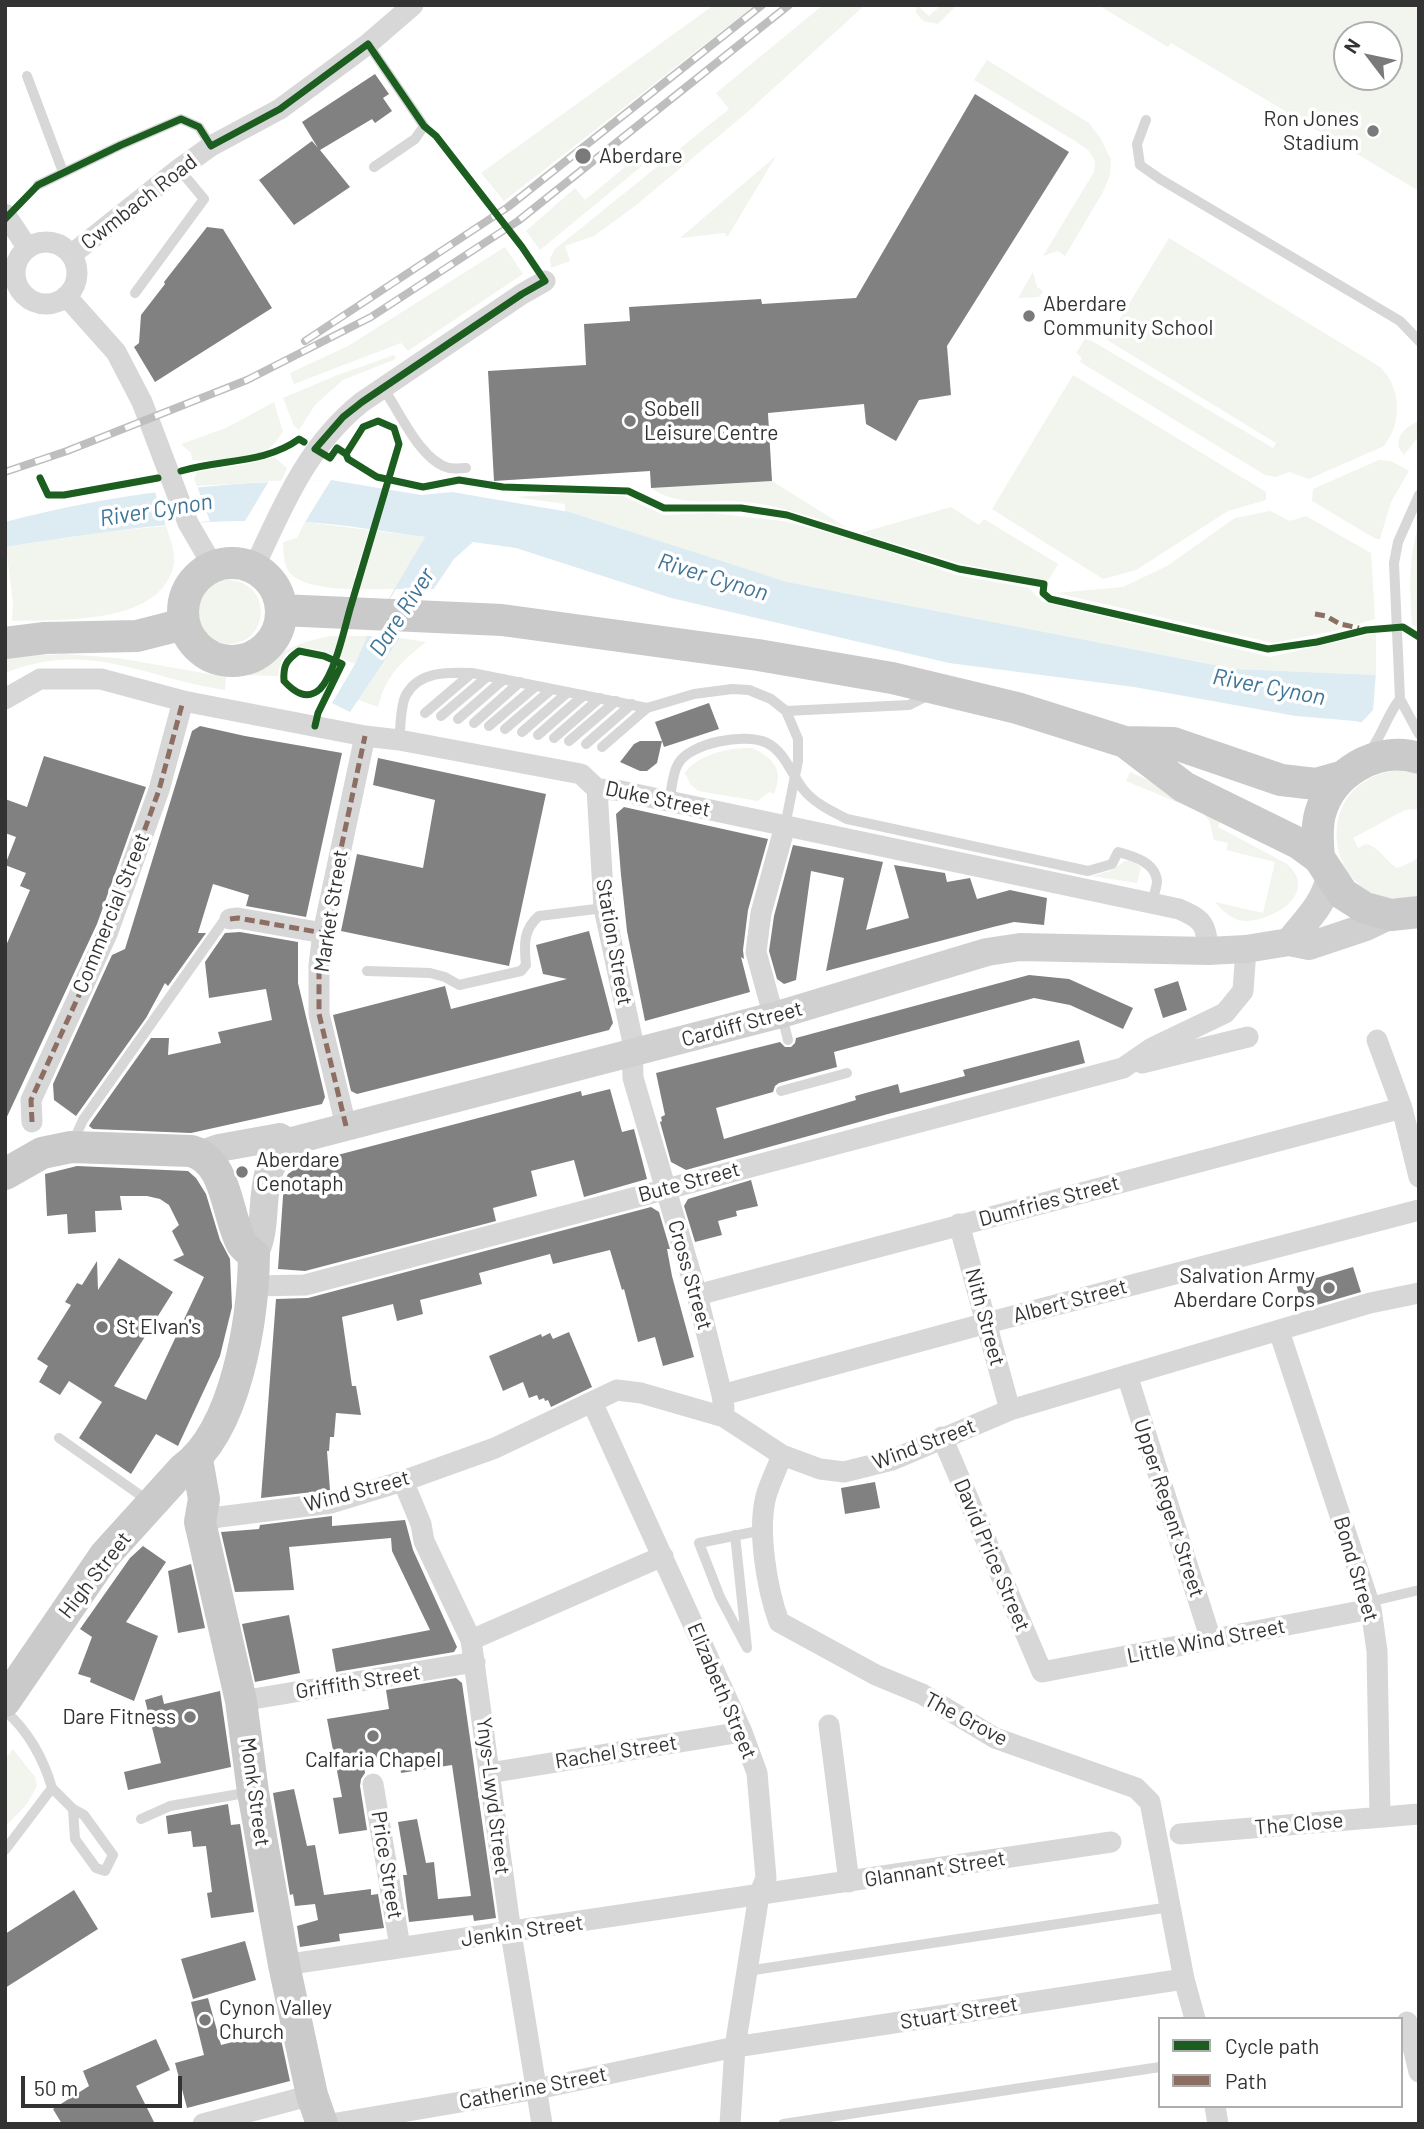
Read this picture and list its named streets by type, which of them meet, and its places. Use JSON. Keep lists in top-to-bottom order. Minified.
{"streets":{"main road":["Cardiff Street","High Street","Monk Street"],"street":["Cwmbach Road","Duke Street","Market Street","Commercial Street","Station Street","Bute Street","Dumfries Street","Cross Street","Albert Street","Nith Street","Wind Street","Upper Regent Street","David Price Street","Bond Street","Little Wind Street","Griffith Street","Elizabeth Street","The Grove","Rachel Street","Ynys-Lwyd Street","The Close","Price Street","Glannant Street","Jenkin Street","Stuart Street","Catherine Street"]},"crossings":[["Duke Street","Market Street"],["Duke Street","Commercial Street"],["Duke Street","Station Street"],["Duke Street","Cardiff Street"],["Market Street","Cardiff Street"],["Station Street","Cardiff Street"],["Station Street","Cross Street"],["Cardiff Street","Bute Street"],["Cardiff Street","Cross Street"],["Bute Street","Cross Street"],["Bute Street","High Street"],["Dumfries Street","Cross Street"],["Dumfries Street","Nith Street"],["Cross Street","Albert Street"],["Cross Street","Wind Street"],["Albert Street","Nith Street"],["Nith Street","Wind Street"],["Wind Street","Upper Regent Street"],["Wind Street","David Price Street"],["Wind Street","Bond Street"],["Wind Street","Elizabeth Street"],["Wind Street","The Grove"],["Wind Street","Monk Street"],["Wind Street","Ynys-Lwyd Street"],["Upper Regent Street","Little Wind Street"],["David Price Street","Little Wind Street"],["Bond Street","Little Wind Street"],["Bond Street","The Close"],["High Street","Monk Street"],["Griffith Street","Monk Street"],["Griffith Street","Ynys-Lwyd Street"],["Elizabeth Street","Rachel Street"],["Elizabeth Street","Glannant Street"],["Elizabeth Street","Jenkin Street"],["Elizabeth Street","Stuart Street"],["Elizabeth Street","Catherine Street"],["The Grove","Stuart Street"],["Rachel Street","Ynys-Lwyd Street"],["Monk Street","Jenkin Street"],["Ynys-Lwyd Street","Jenkin Street"],["Ynys-Lwyd Street","Catherine Street"],["Price Street","Jenkin Street"],["Glannant Street","Jenkin Street"],["Stuart Street","Catherine Street"]],"water":["River Cynon","Dare River"],"places":["Ron Jones Stadium","Aberdare","Aberdare Community School","Sobell Leisure Centre","Aberdare Cenotaph","Salvation Army Aberdare Corps","St Elvan's","Dare Fitness","Calfaria Chapel","Cynon Valley Church"],"legend":["Cycle path","Path"],"scale_bar":"50 m","north":"top left"}
